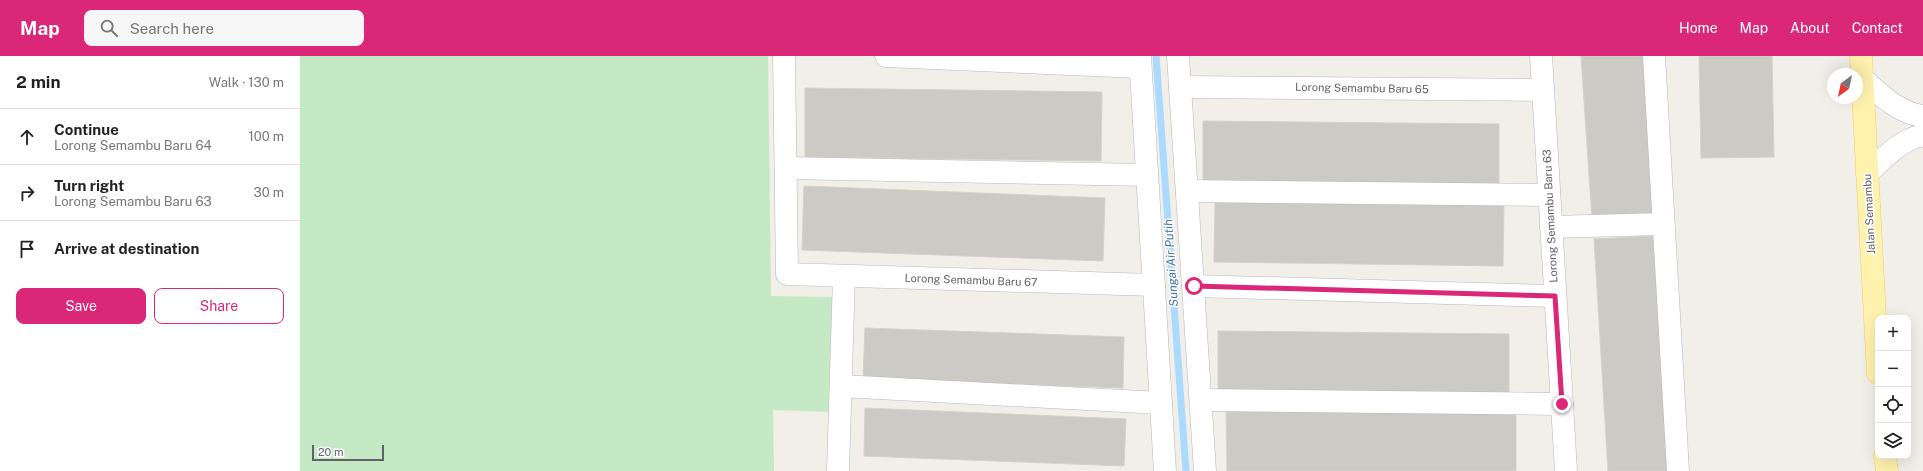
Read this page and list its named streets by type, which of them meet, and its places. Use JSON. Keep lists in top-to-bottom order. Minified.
{"streets":{"main road":["Jalan Semambu"],"street":["Lorong Semambu Baru 65","Lorong Semambu Baru 63","Lorong Semambu Baru 67"]},"crossings":[["Lorong Semambu Baru 65","Lorong Semambu Baru 63"]],"water":["Sungai Air Putih"],"scale_bar":"20 m","north":"bottom left","page":{"header":"Map","search":"Search here","nav":["Home","Map","About","Contact"],"heading":["2 min","Walk · 130 m"],"list":[["Continue","Lorong Semambu Baru 64","100 m"],["Turn right","Lorong Semambu Baru 63","30 m"],"Arrive at destination"],"buttons":["Save","Share"],"map_buttons":["+","−"],"scale":"20 m"}}
